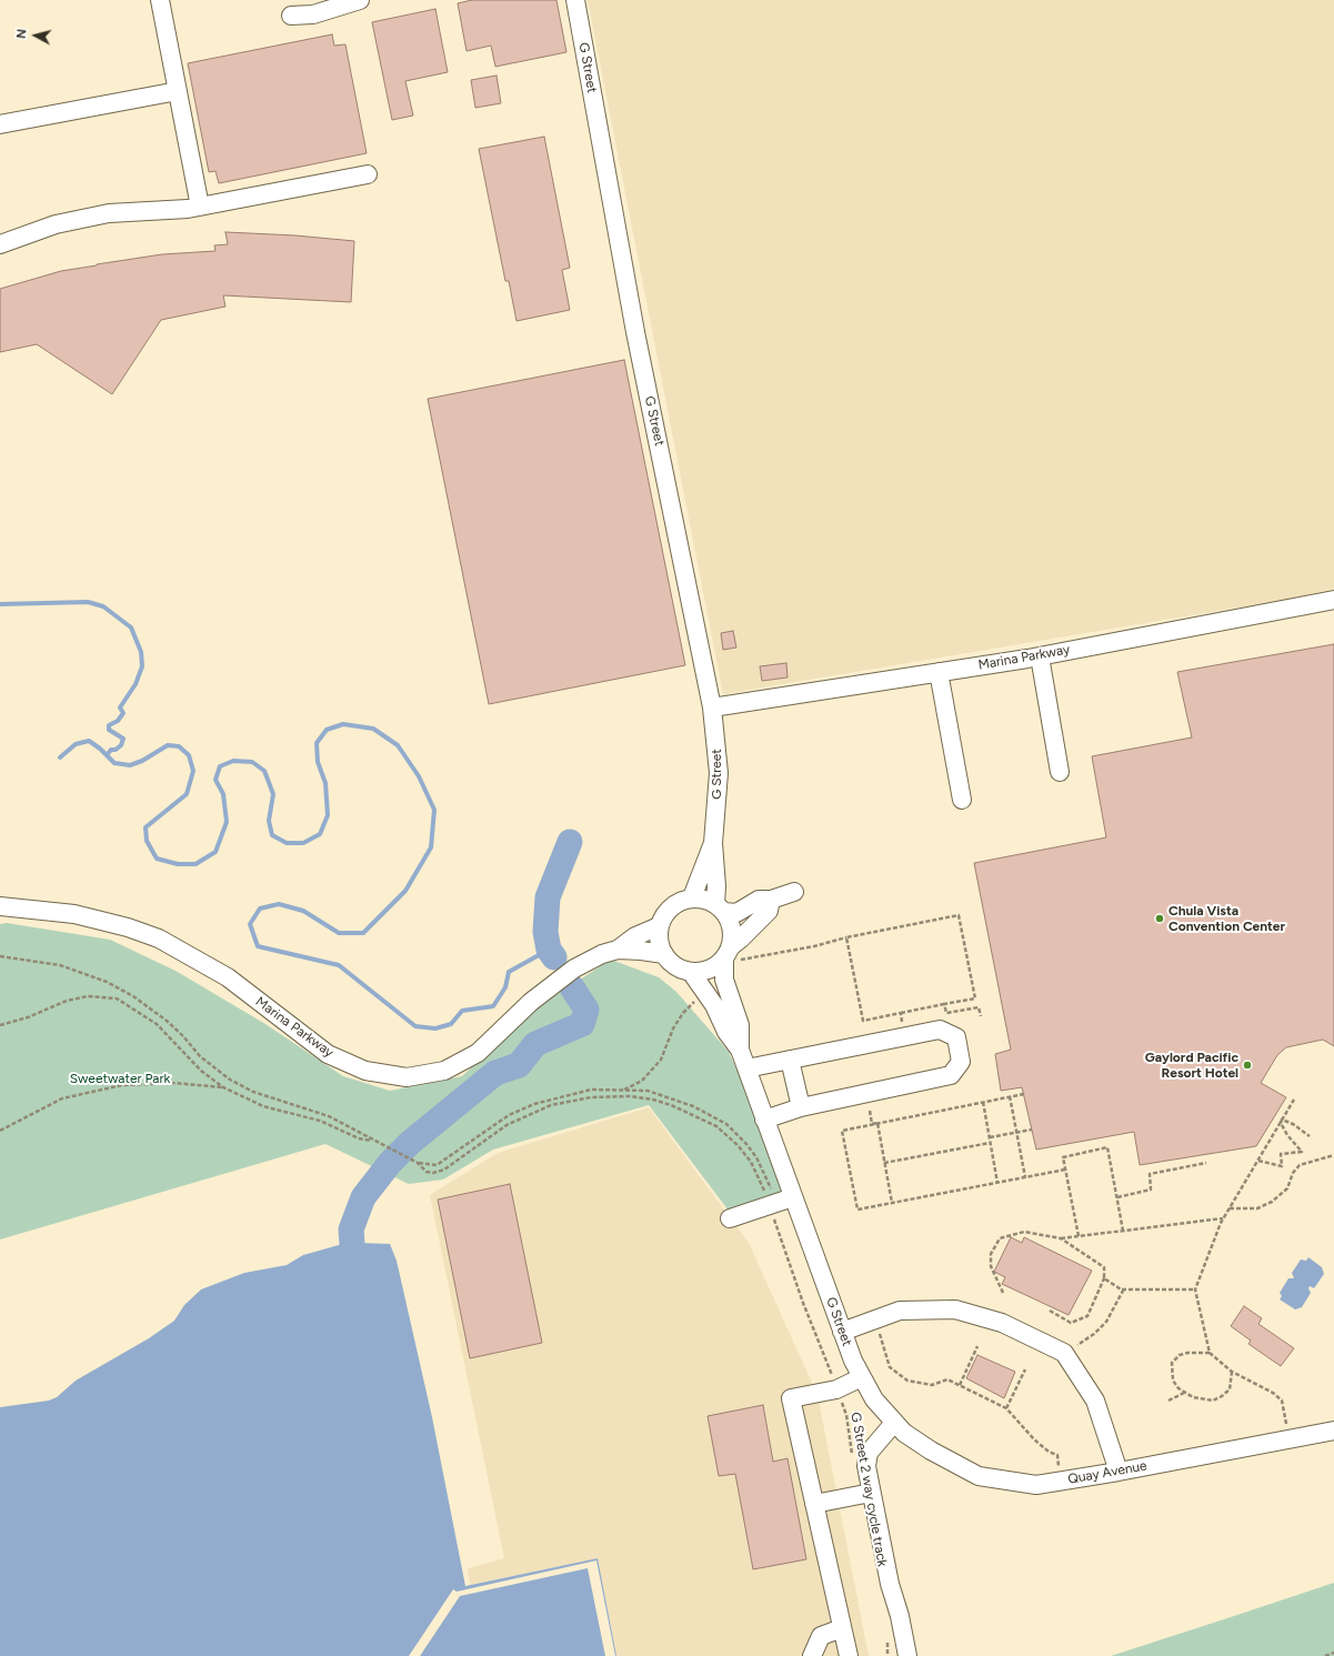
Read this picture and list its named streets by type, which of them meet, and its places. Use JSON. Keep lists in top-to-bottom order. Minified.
{"streets":{"street":["G Street","Marina Parkway","Quay Avenue"],"path":["G Street 2 way cycle track"]},"crossings":[["G Street","Marina Parkway"],["G Street","Quay Avenue"]],"parks":["Sweetwater Park"],"places":["Chula Vista Convention Center","Gaylord Pacific Resort Hotel"],"north":"left"}
